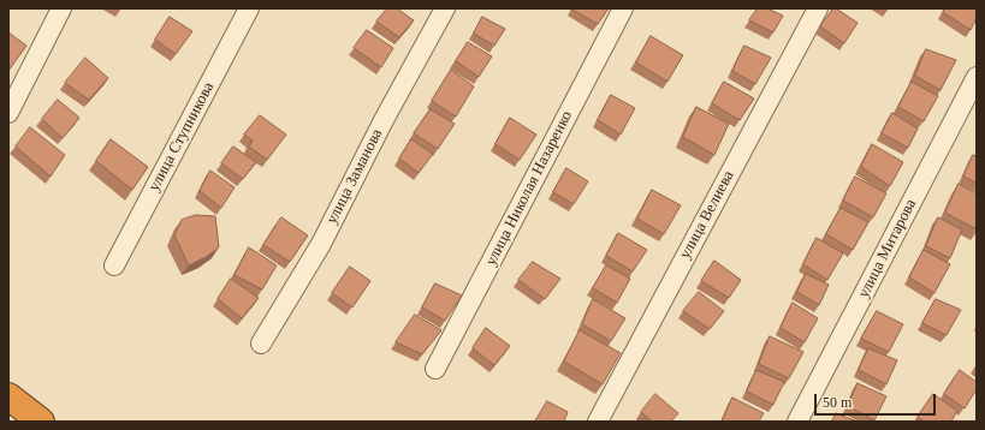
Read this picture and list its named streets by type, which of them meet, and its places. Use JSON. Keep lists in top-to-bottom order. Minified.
{"streets":{"street":["улица Ступникова","улица Заманова","улица Николая Назаренко","улица Велиева","улица Митарова"]},"scale_bar":"50 m"}
